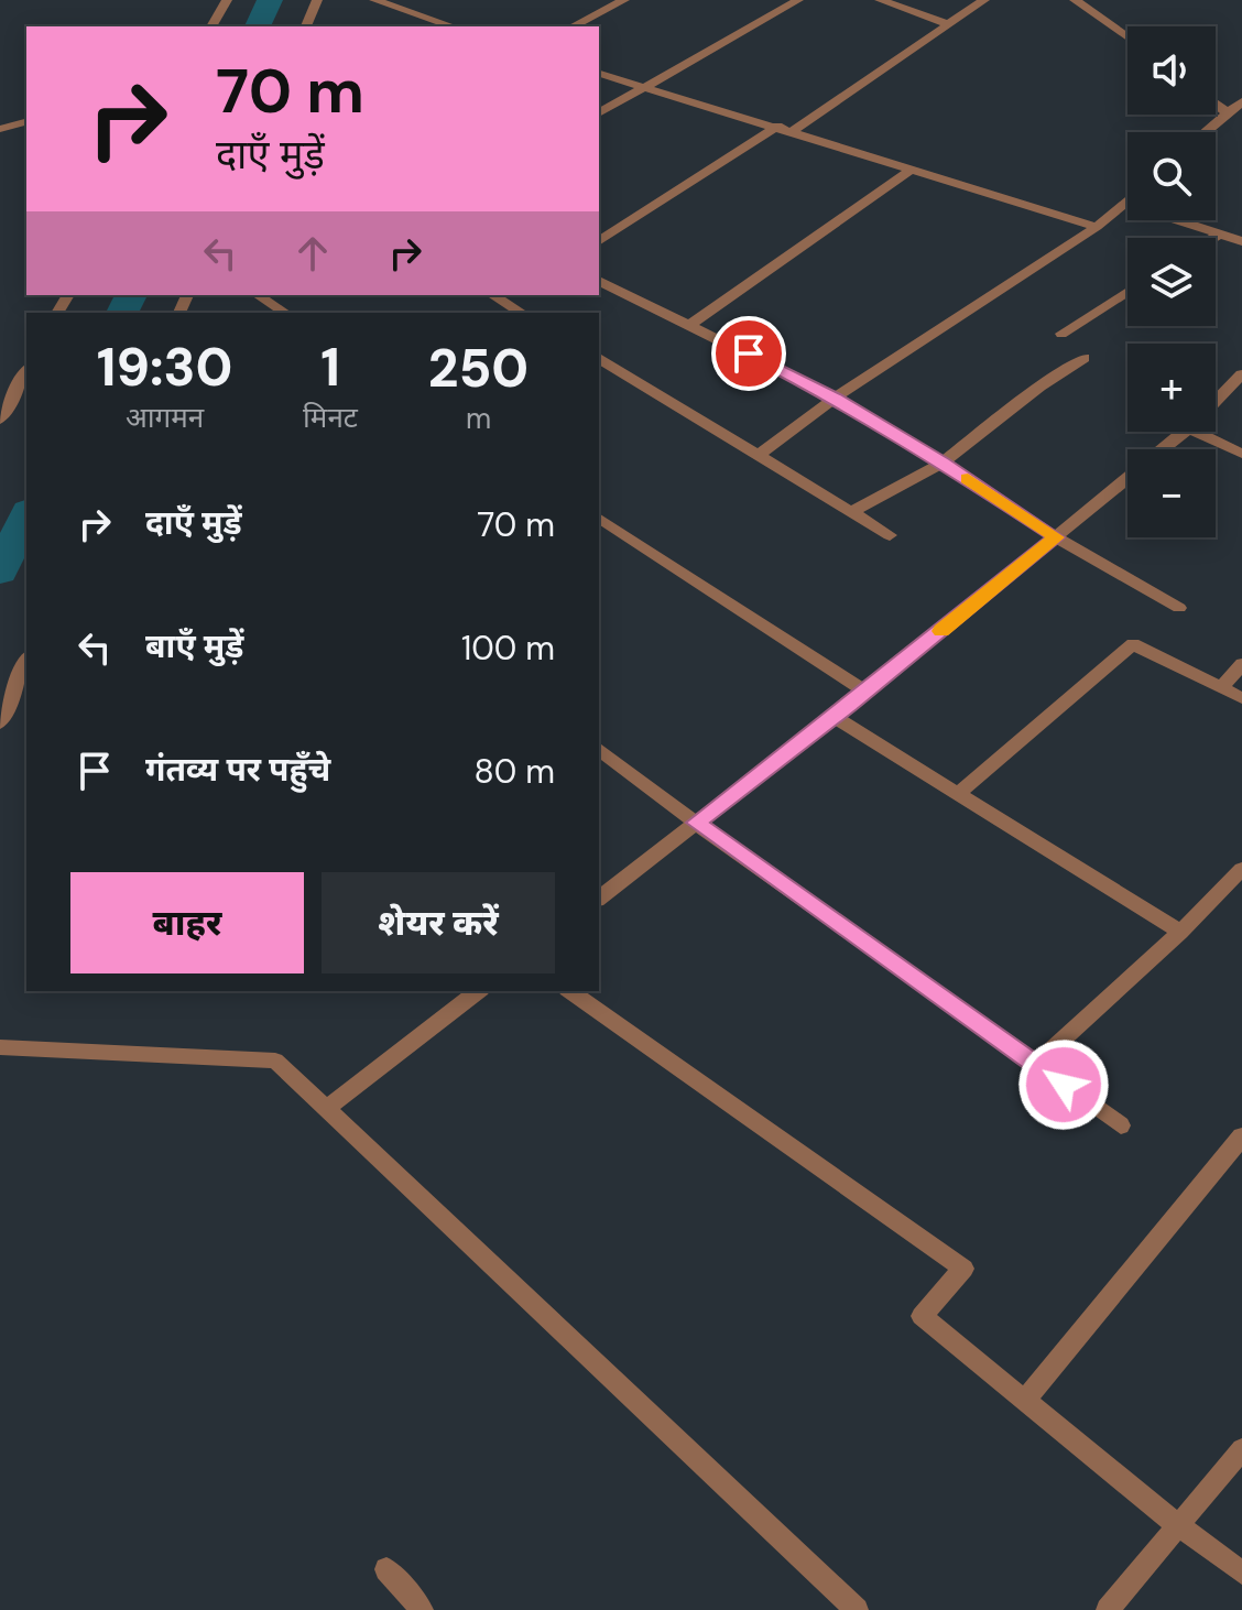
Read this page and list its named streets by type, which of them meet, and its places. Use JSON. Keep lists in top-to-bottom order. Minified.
{"page":{"map_buttons":["+","−"],"turn":["70 m","दाएँ मुड़ें"],"eta":["19:30","आगमन","1","मिनट","250","m"],"list":[{"name":"दाएँ मुड़ें","value":"70 m"},{"name":"बाएँ मुड़ें","value":"100 m"},{"name":"गंतव्य पर पहुँचे","value":"80 m"}],"buttons":["बाहर","शेयर करें"]}}
